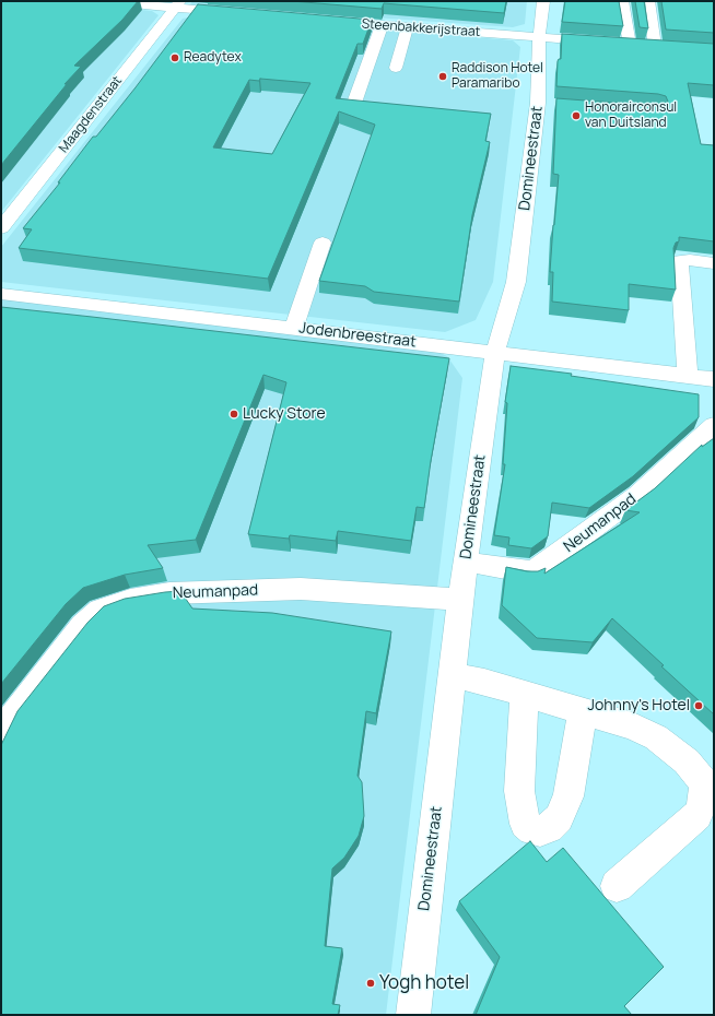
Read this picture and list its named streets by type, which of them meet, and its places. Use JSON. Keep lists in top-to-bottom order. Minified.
{"streets":{"street":["Steenbakkerijstraat","Maagdenstraat","Domineestraat","Jodenbreestraat","Neumanpad"]},"crossings":[["Steenbakkerijstraat","Domineestraat"],["Domineestraat","Jodenbreestraat"],["Domineestraat","Neumanpad"]],"places":["Readytex","Raddison Hotel Paramaribo","Honorairconsul van Duitsland","Lucky Store","Johnny's Hotel","Yogh hotel"]}
